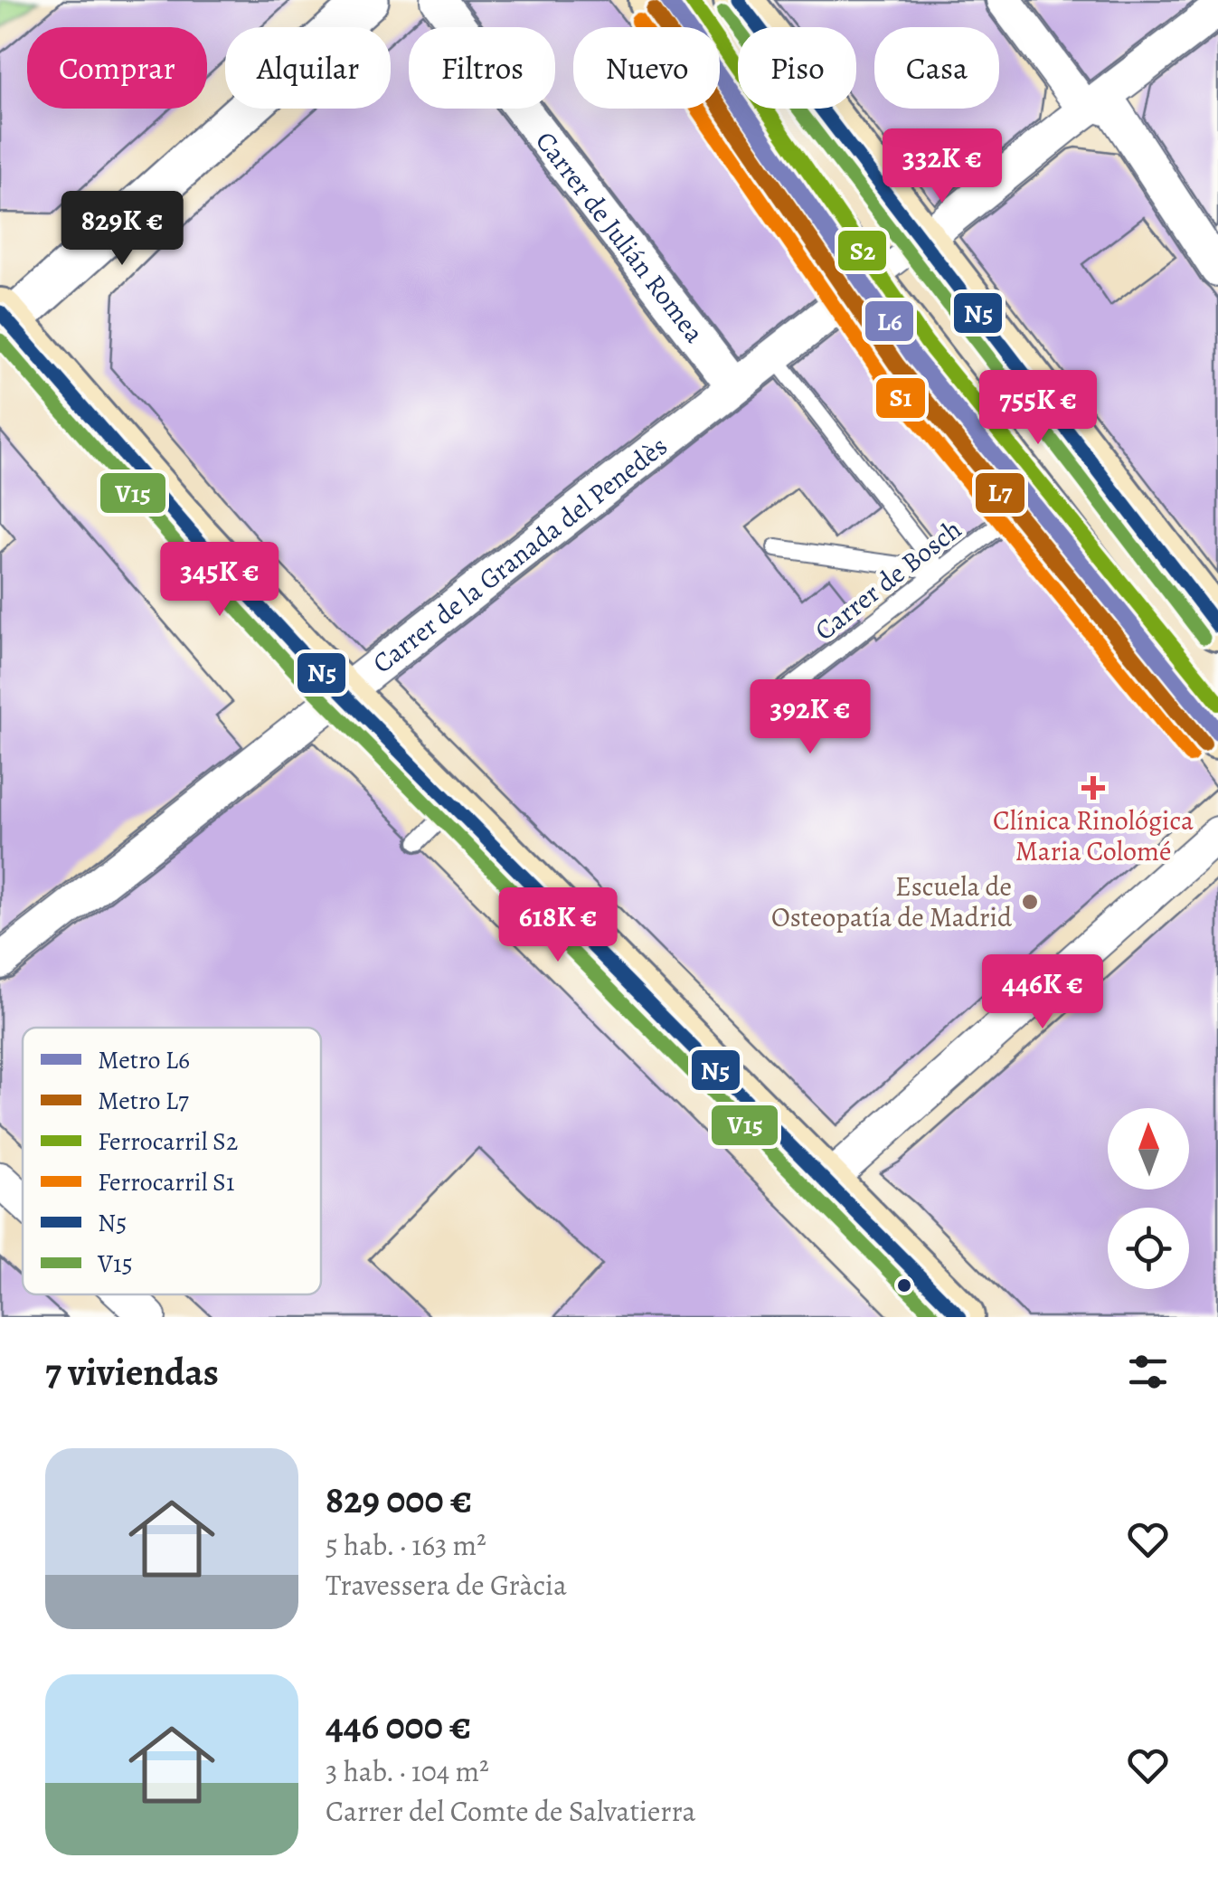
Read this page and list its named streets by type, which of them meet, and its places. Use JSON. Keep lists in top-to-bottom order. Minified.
{"streets":{"street":["Carrer de Julián Romea","Carrer de la Granada del Penedès"],"lane":["Carrer de Bosch"]},"crossings":[["Carrer de Julián Romea","Carrer de la Granada del Penedès"]],"places":{"health":["Clínica Rinológica Maria Colomé"],"other":["Escuela de Osteopatía de Madrid"]},"lines":["metro line L6","rail line S2","transit line N5","metro line L7","transit line V15","rail line S1"],"legend":["Metro L6","Metro L7","Ferrocarril S2","Ferrocarril S1","N5","V15"],"north":"top","page":{"chip":["Comprar","Alquilar","Filtros","Nuevo","Piso","Casa"],"price":["332K €","829K €","755K €","345K €","392K €","618K €","446K €"],"heading":"7 viviendas","list":[{"name":"829 000 €","note":"5 hab. · 163 m² · Travessera de Gràcia"},{"name":"446 000 €","note":"3 hab. · 104 m² · Carrer del Comte de Salvatierra"}]}}
